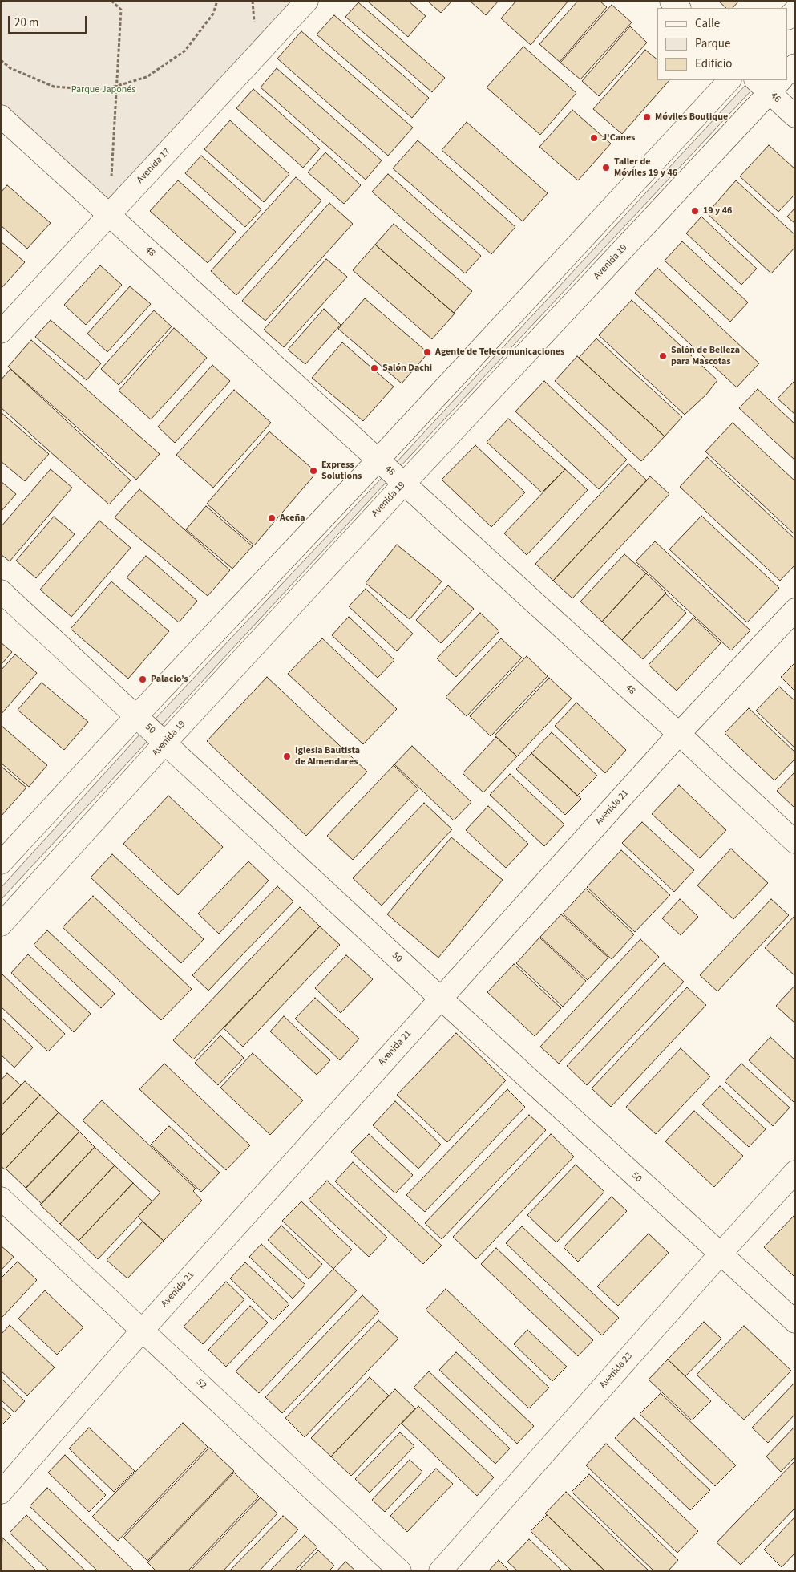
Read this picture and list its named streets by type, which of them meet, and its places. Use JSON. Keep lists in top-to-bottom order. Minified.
{"streets":{"street":["46","Avenida 17","48","Avenida 19","50","Avenida 21","Avenida 23","52"]},"crossings":[["46","Avenida 19"],["Avenida 17","48"],["48","Avenida 19"],["48","Avenida 21"],["Avenida 19","50"],["50","Avenida 21"],["50","Avenida 23"],["Avenida 21","52"]],"parks":["Parque Japonés"],"places":["Móviles Boutique","J'Canes","Taller de Móviles 19 y 46","19 y 46","Agente de Telecomunicaciones","Salón de Belleza para Mascotas","Salón Dachi","Express Solutions","Aceña","Palacio’s","Iglesia Bautista de Almendares"],"legend":["Calle","Parque","Edificio"],"scale_bar":"20 m"}
